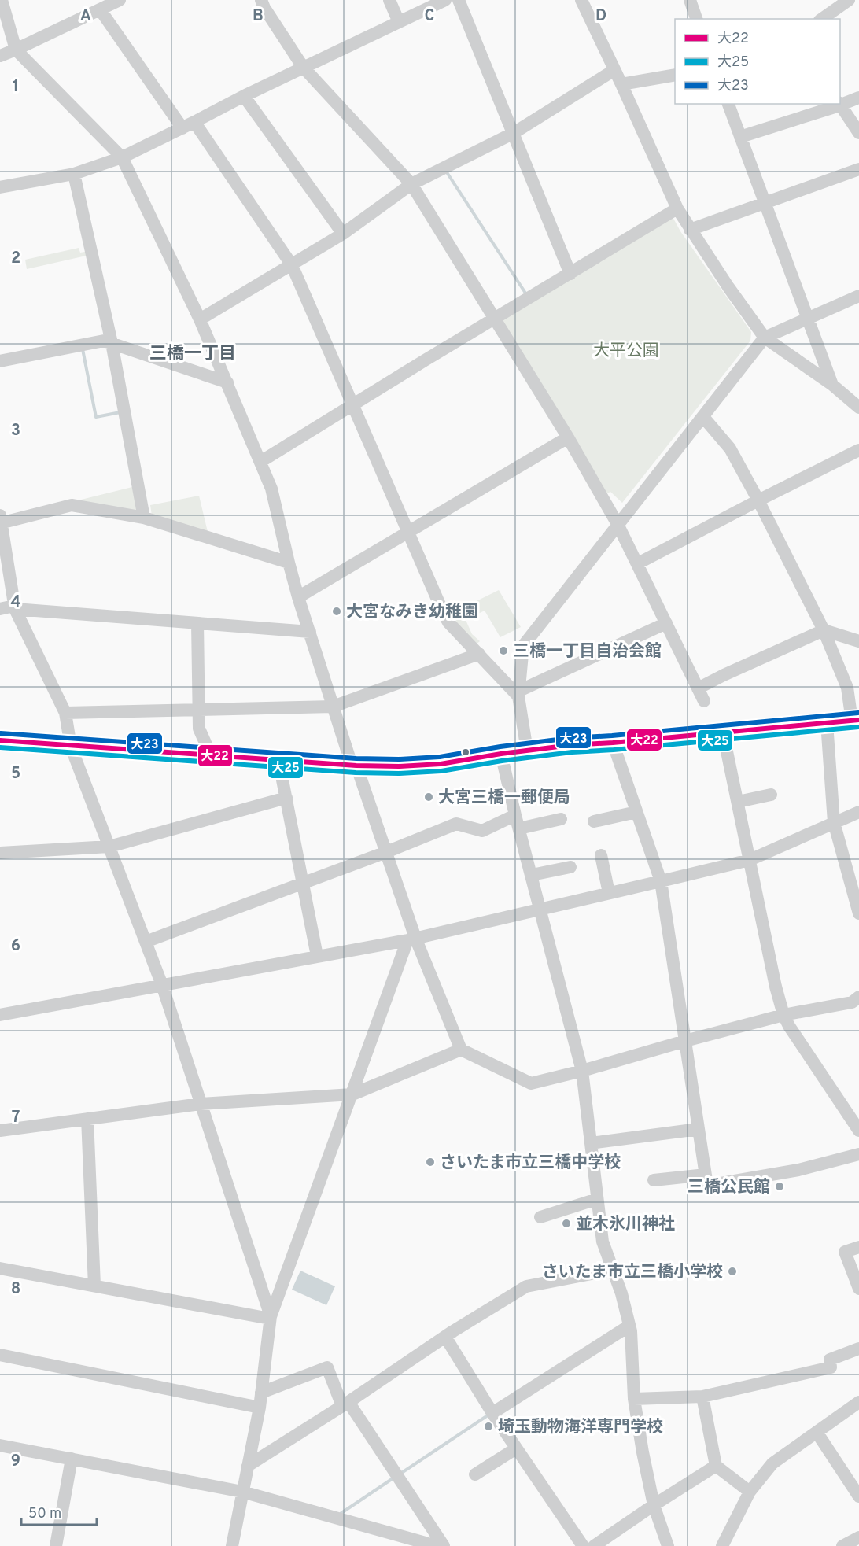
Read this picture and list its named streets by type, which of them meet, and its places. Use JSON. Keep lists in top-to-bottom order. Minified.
{"districts":["三橋一丁目"],"parks":["大平公園"],"places":["大宮なみき幼稚園","三橋一丁目自治会館","大宮三橋一郵便局","さいたま市立三橋中学校","三橋公民館","並木氷川神社","さいたま市立三橋小学校","埼玉動物海洋専門学校"],"lines":["transit line 大23","transit line 大22","transit line 大25"],"legend":["大22","大25","大23"],"scale_bar":"50 m","grid":{"columns":["A","B","C","D"],"rows":["1","2","3","4","5","6","7","8","9"]}}
